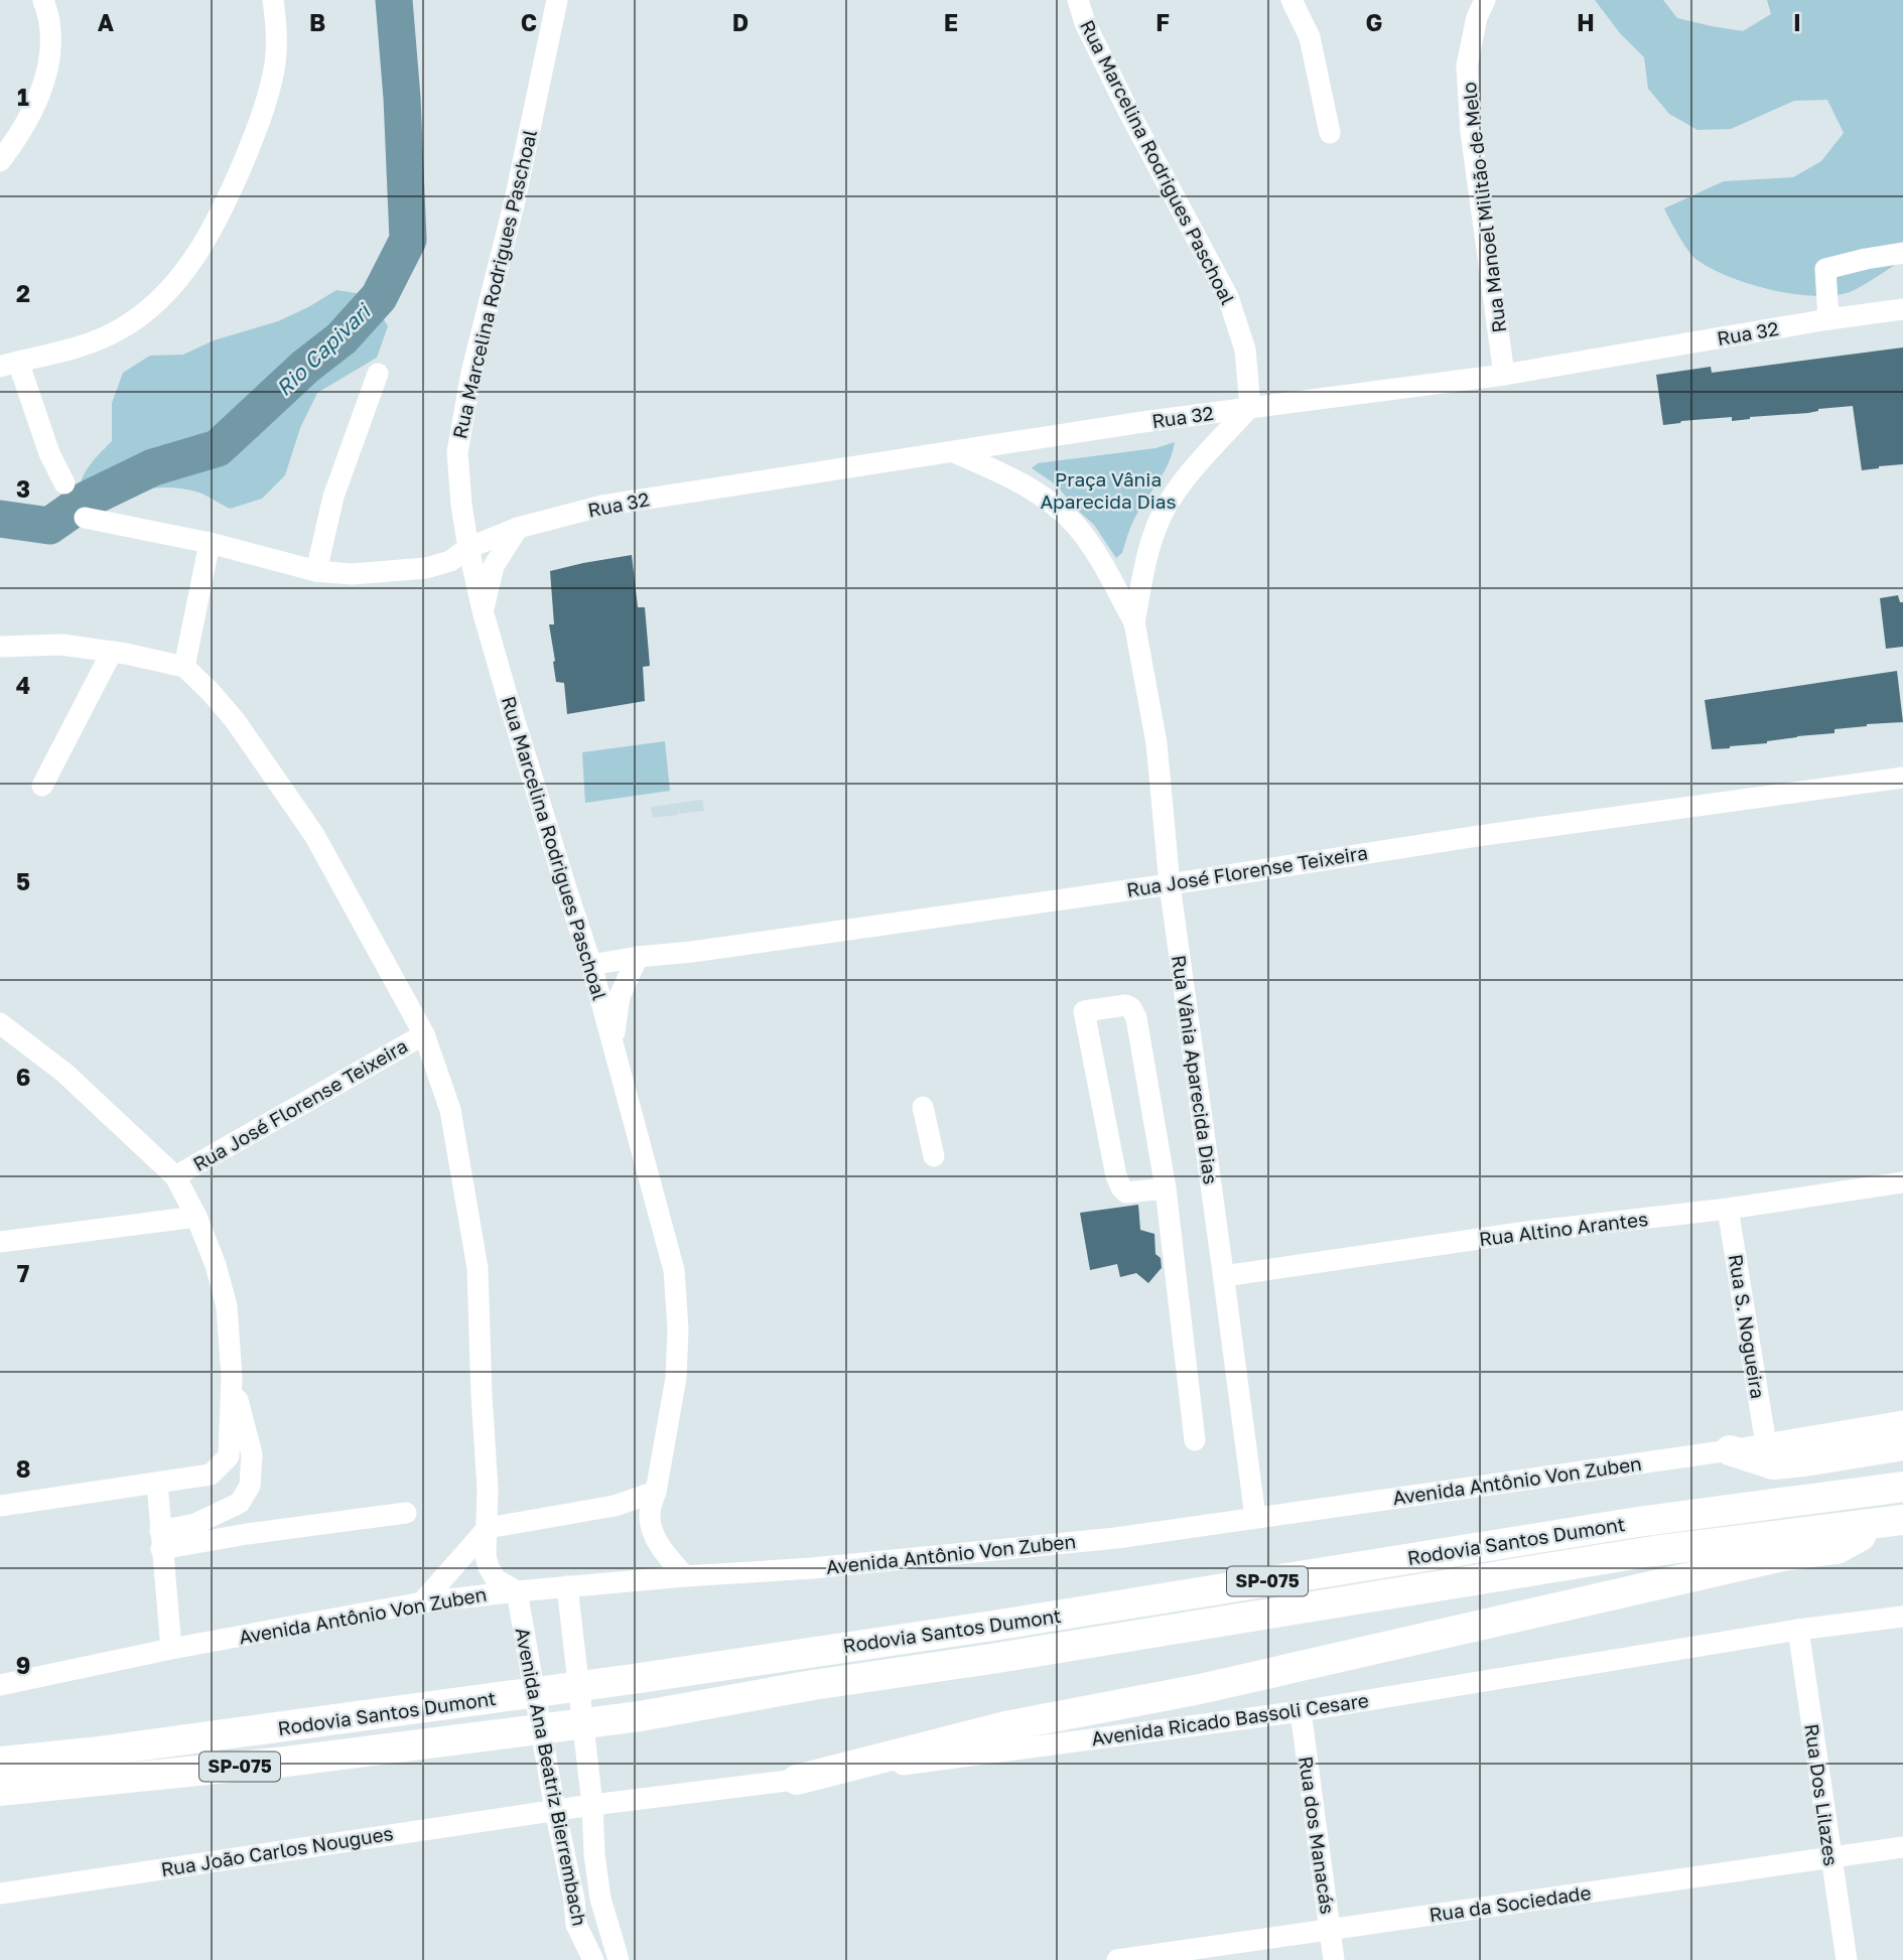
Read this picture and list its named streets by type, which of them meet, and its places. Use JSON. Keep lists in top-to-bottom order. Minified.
{"streets":{"highway":["Rodovia Santos Dumont","SP-075"],"street":["Rua Marcelina Rodrigues Paschoal","Rua Manoel Militão de Melo","Rua 32","Rua José Florense Teixeira","Rua Vânia Aparecida Dias","Rua Altino Arantes","Rua S. Nogueira","Avenida Antônio Von Zuben","Avenida Ricado Bassoli Cesare","Avenida Ana Beatriz Bierrembach","Rua Dos Lilazes","Rua dos Manacás","Rua João Carlos Nougues","Rua da Sociedade"]},"crossings":[["Rua Marcelina Rodrigues Paschoal","Rua 32"],["Rua Marcelina Rodrigues Paschoal","Rua José Florense Teixeira"],["Rua Marcelina Rodrigues Paschoal","Rua Vânia Aparecida Dias"],["Rua Marcelina Rodrigues Paschoal","Avenida Antônio Von Zuben"],["Rua Manoel Militão de Melo","Rua 32"],["Rua 32","Rua Vânia Aparecida Dias"],["Rua José Florense Teixeira","Rua Vânia Aparecida Dias"],["Rua Vânia Aparecida Dias","Rua Altino Arantes"],["Rua Vânia Aparecida Dias","Avenida Antônio Von Zuben"],["Rua Altino Arantes","Rua S. Nogueira"],["Rua S. Nogueira","Avenida Antônio Von Zuben"],["Avenida Antônio Von Zuben","Avenida Ana Beatriz Bierrembach"],["Avenida Ricado Bassoli Cesare","Avenida Ana Beatriz Bierrembach"],["Avenida Ricado Bassoli Cesare","Rua Dos Lilazes"],["Avenida Ricado Bassoli Cesare","Rua dos Manacás"],["Avenida Ricado Bassoli Cesare","Rua João Carlos Nougues"],["Avenida Ana Beatriz Bierrembach","Rua João Carlos Nougues"],["Rua Dos Lilazes","Rua da Sociedade"],["Rua dos Manacás","Rua da Sociedade"]],"water":["Rio Capivari"],"parks":["Praça Vânia Aparecida Dias"],"grid":{"columns":["A","B","C","D","E","F","G","H","I"],"rows":["1","2","3","4","5","6","7","8","9"]}}
